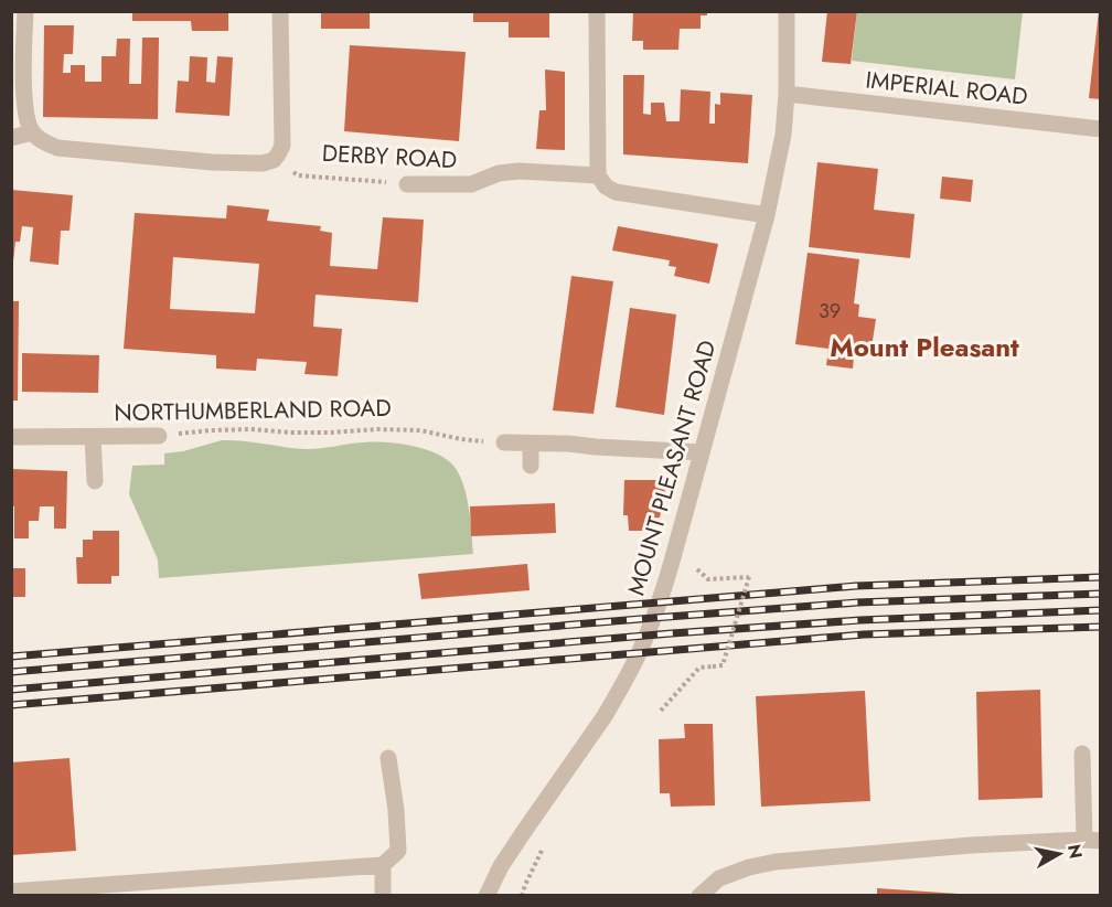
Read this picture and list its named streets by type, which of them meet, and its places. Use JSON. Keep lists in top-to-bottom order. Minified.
{"streets":{"street":["IMPERIAL ROAD","DERBY ROAD","NORTHUMBERLAND ROAD","MOUNT PLEASANT ROAD"]},"crossings":[["IMPERIAL ROAD","MOUNT PLEASANT ROAD"]],"districts":["Mount Pleasant"],"house_numbers":["39"],"north":"right"}
